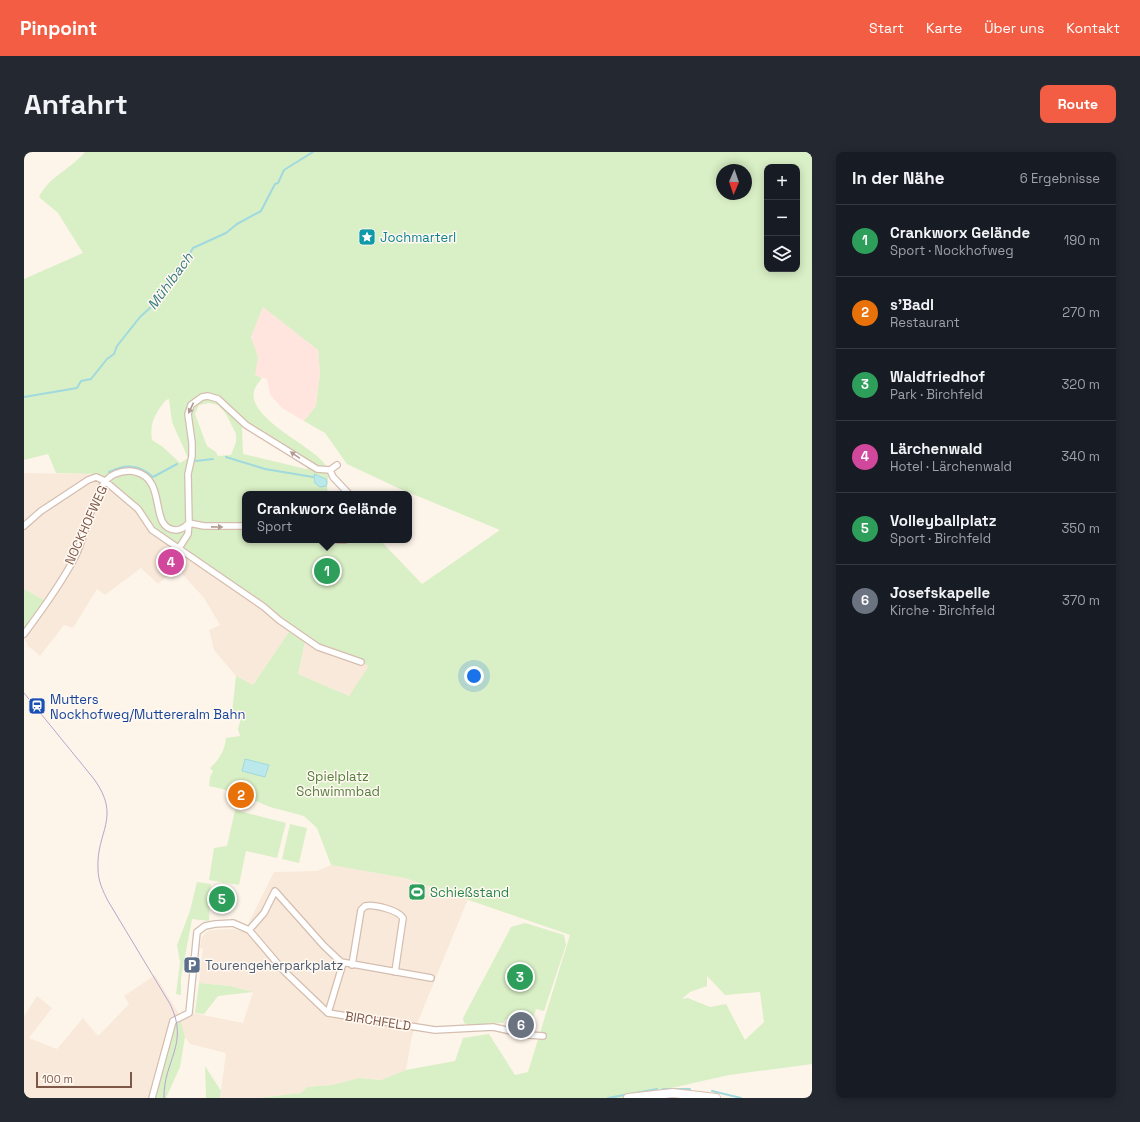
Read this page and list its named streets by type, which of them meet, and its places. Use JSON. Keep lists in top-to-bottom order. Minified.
{"streets":{"street":["NOCKHOFWEG","BIRCHFELD"]},"water":["Mühlbach"],"parks":["Spielplatz Schwimmbad"],"places":{"place":["Jochmarterl"],"station":["Mutters Nockhofweg/Muttereralm Bahn"],"sports":["Schießstand"],"parking":["Tourengeherparkplatz"]},"scale_bar":"100 m","north":"bottom","page":{"header":"Pinpoint","nav":["Start","Karte","Über uns","Kontakt"],"buttons":"Route","title":"Anfahrt","heading":["In der Nähe","6 Ergebnisse"],"map_buttons":["+","−"],"list":[{"mark":"1","name":"Crankworx Gelände","note":"Sport · Nockhofweg","value":"190 m"},{"mark":"2","name":"s'Badl","note":"Restaurant","value":"270 m"},{"mark":"3","name":"Waldfriedhof","note":"Park · Birchfeld","value":"320 m"},{"mark":"4","name":"Lärchenwald","note":"Hotel · Lärchenwald","value":"340 m"},{"mark":"5","name":"Volleyballplatz","note":"Sport · Birchfeld","value":"350 m"},{"mark":"6","name":"Josefskapelle","note":"Kirche · Birchfeld","value":"370 m"}],"popup":["Crankworx Gelände","Sport"],"pins":["4","1","2","5","3","6"],"scale":"100 m"}}
